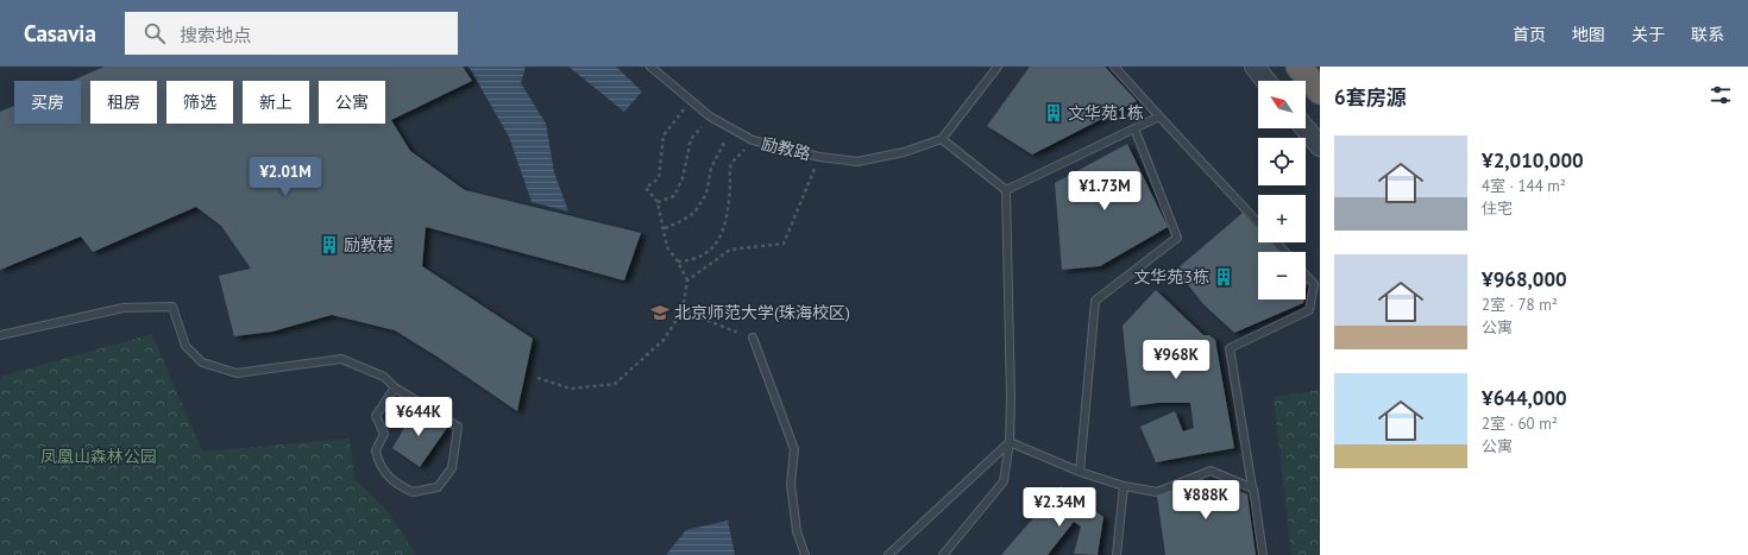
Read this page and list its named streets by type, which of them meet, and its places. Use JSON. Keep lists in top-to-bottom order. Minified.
{"streets":{"lane":["励教路"]},"parks":["凤凰山森林公园"],"places":{"building":["文华苑1栋","励教楼","文华苑3栋"],"school or university":["北京师范大学(珠海校区)"]},"north":"top left","page":{"header":"Casavia","search":"搜索地点","nav":["首页","地图","关于","联系"],"heading":"6套房源","map_buttons":["+","−"],"chip":["买房","租房","筛选","新上","公寓"],"list":[{"name":"¥2,010,000","note":"4室 · 144 m² · 住宅"},{"name":"¥968,000","note":"2室 · 78 m² · 公寓"},{"name":"¥644,000","note":"2室 · 60 m² · 公寓"}],"price":["¥2.01M","¥1.73M","¥968K","¥644K","¥888K","¥2.34M"]}}
